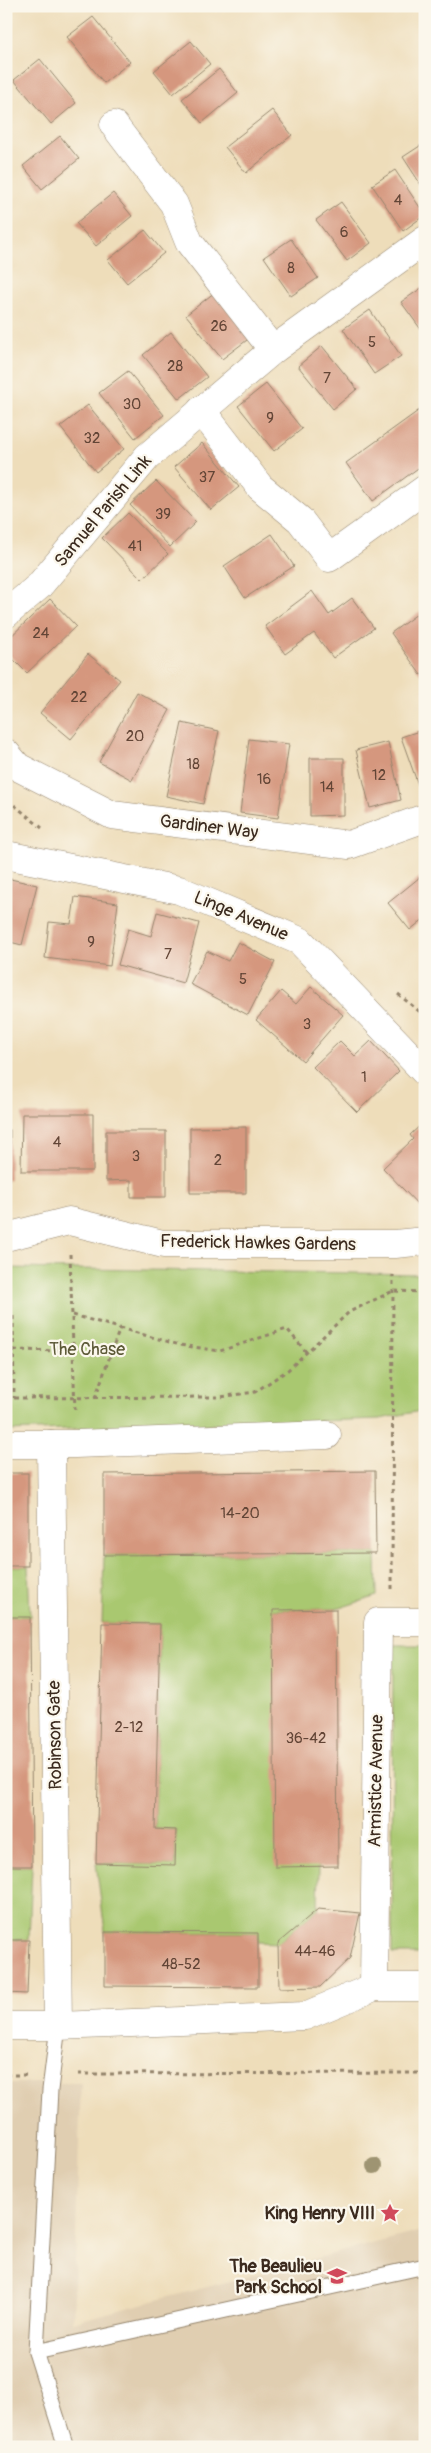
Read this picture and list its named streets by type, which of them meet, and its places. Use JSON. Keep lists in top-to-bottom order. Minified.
{"streets":{"street":["Samuel Parish Link","Gardiner Way","Linge Avenue","Frederick Hawkes Gardens","Robinson Gate","Armistice Avenue"]},"parks":["The Chase"],"places":{"place":["King Henry VIII"],"school or university":["The Beaulieu Park School"]},"house_numbers":["4","6","8","26","5","28","7","30","9","32","37","39","41","24","22","20","18","12","16","14","9","7","5","3","1","4","3","2","14-20","2-12","36-42","44-46","48-52"]}
